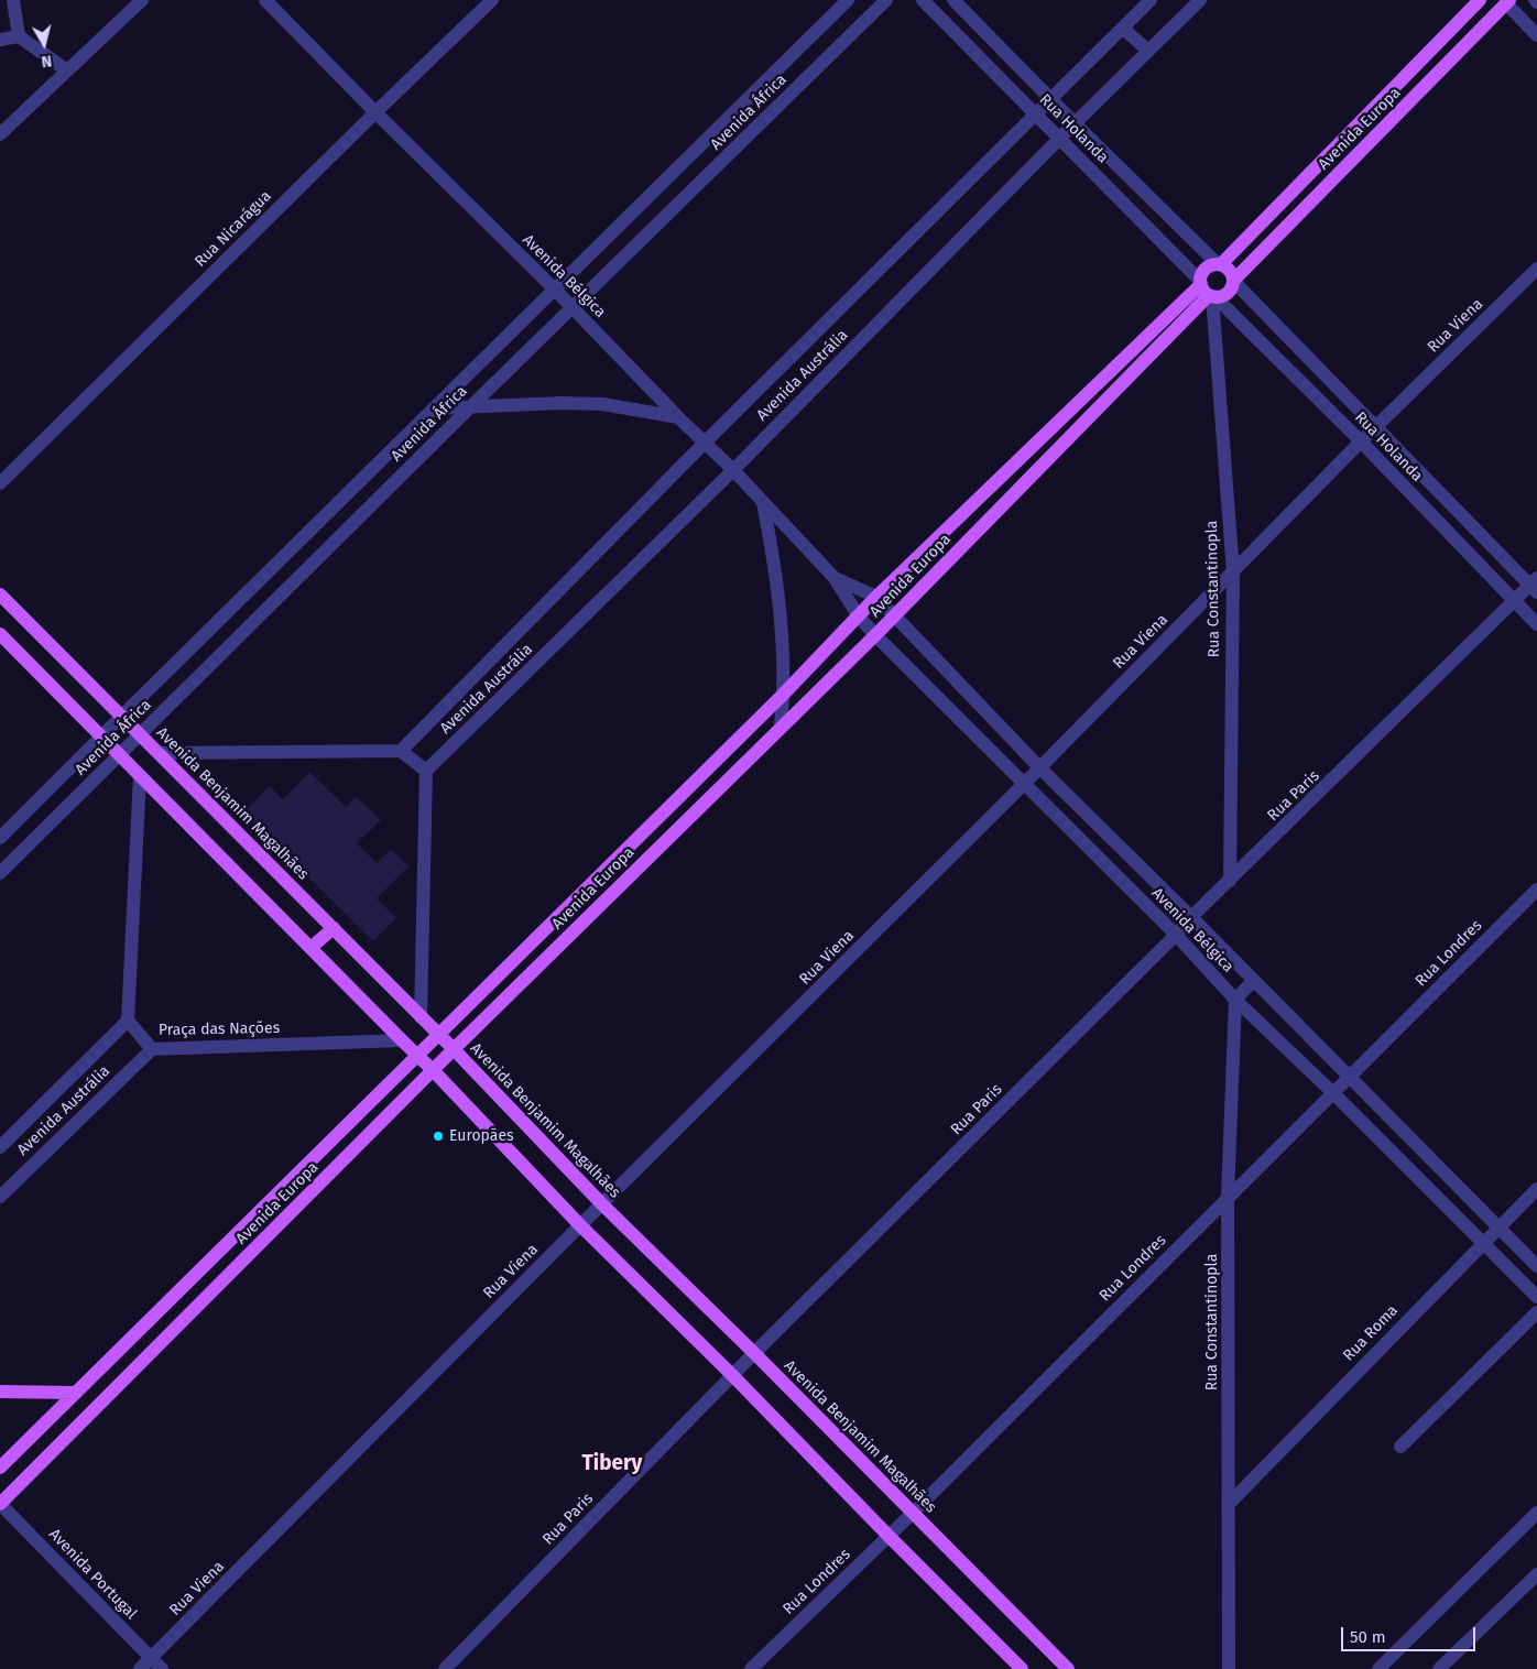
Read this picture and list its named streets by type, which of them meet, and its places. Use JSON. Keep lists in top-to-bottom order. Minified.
{"streets":{"main road":["Avenida Europa","Avenida Benjamim Magalhães"],"street":["Avenida África","Rua Holanda","Rua Nicarágua","Avenida Bélgica","Rua Viena","Avenida Austrália","Rua Constantinopla","Rua Paris","Rua Londres","Praça das Nações","Rua Roma","Avenida Portugal"]},"crossings":[["Avenida África","Avenida Bélgica"],["Avenida África","Avenida Benjamim Magalhães"],["Rua Holanda","Avenida Europa"],["Rua Holanda","Rua Viena"],["Rua Holanda","Avenida Austrália"],["Rua Holanda","Rua Constantinopla"],["Rua Holanda","Rua Paris"],["Avenida Europa","Avenida Bélgica"],["Avenida Europa","Rua Constantinopla"],["Avenida Europa","Avenida Benjamim Magalhães"],["Avenida Europa","Avenida Portugal"],["Rua Nicarágua","Avenida Bélgica"],["Avenida Bélgica","Rua Viena"],["Avenida Bélgica","Avenida Austrália"],["Avenida Bélgica","Rua Constantinopla"],["Avenida Bélgica","Rua Paris"],["Avenida Bélgica","Rua Londres"],["Avenida Bélgica","Rua Roma"],["Rua Viena","Rua Constantinopla"],["Rua Viena","Avenida Benjamim Magalhães"],["Rua Viena","Avenida Portugal"],["Avenida Austrália","Praça das Nações"],["Rua Constantinopla","Rua Paris"],["Rua Constantinopla","Rua Londres"],["Rua Constantinopla","Rua Roma"],["Rua Paris","Avenida Benjamim Magalhães"],["Avenida Benjamim Magalhães","Rua Londres"]],"districts":["Tibery"],"places":["Europães"],"scale_bar":"50 m","north":"bottom"}
